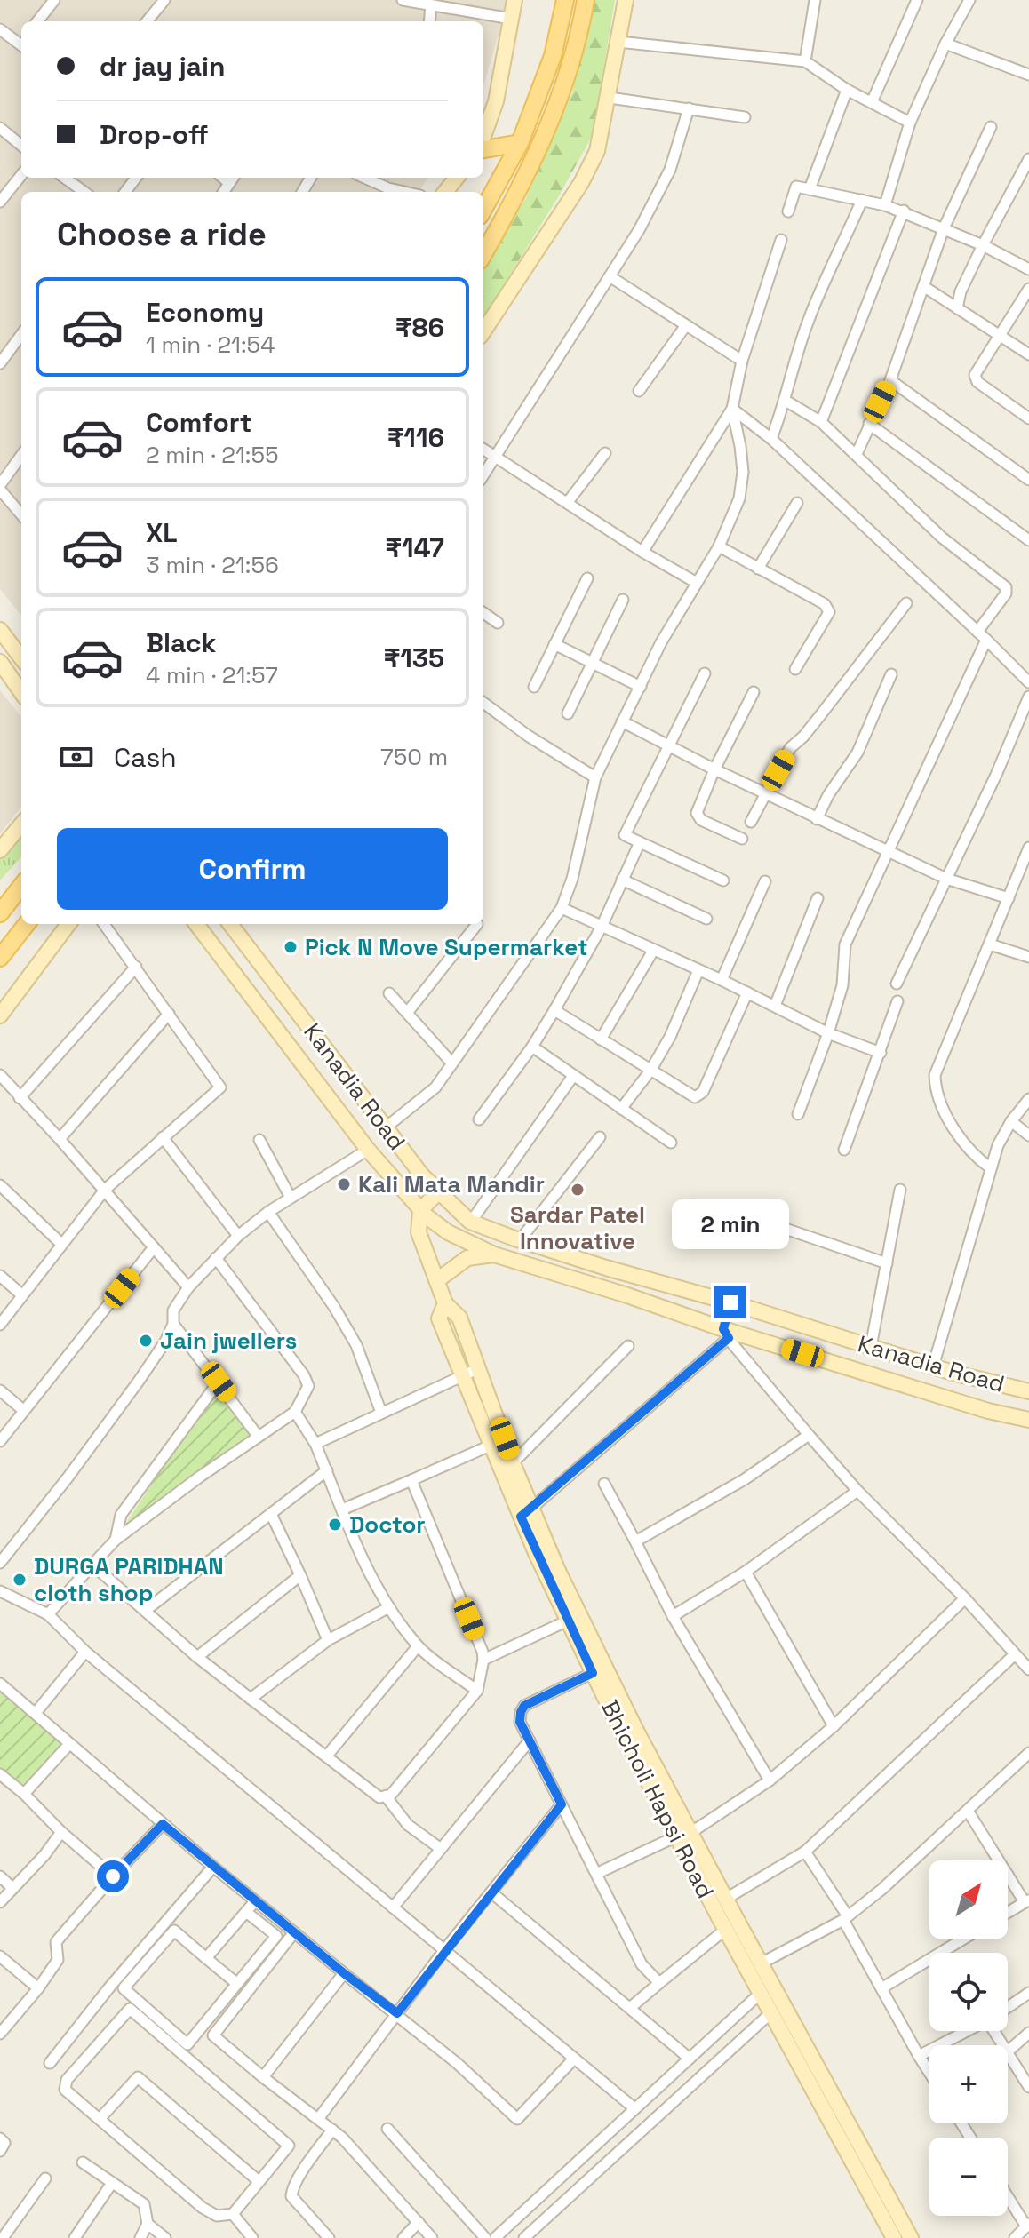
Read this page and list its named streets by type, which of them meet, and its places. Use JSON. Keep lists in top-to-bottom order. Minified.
{"streets":{"street":["Kanadia Road","Bhicholi Hapsi Road"]},"crossings":[["Kanadia Road","Bhicholi Hapsi Road"]],"places":["Pick N Move Supermarket","Kali Mata Mandir","Sardar Patel Innovative","Jain jwellers","Doctor","DURGA PARIDHAN cloth shop"],"north":"top right","page":{"banner":["dr jay jain","Drop-off"],"heading":"Choose a ride","list":[{"name":"Economy","note":"1 min · 21:54","value":"₹86"},{"name":"Comfort","note":"2 min · 21:55","value":"₹116"},{"name":"XL","note":"3 min · 21:56","value":"₹147"},{"name":"Black","note":"4 min · 21:57","value":"₹135"}],"pay":["Cash","750 m"],"buttons":"Confirm","bubble":"2 min","map_buttons":["+","−"]}}
